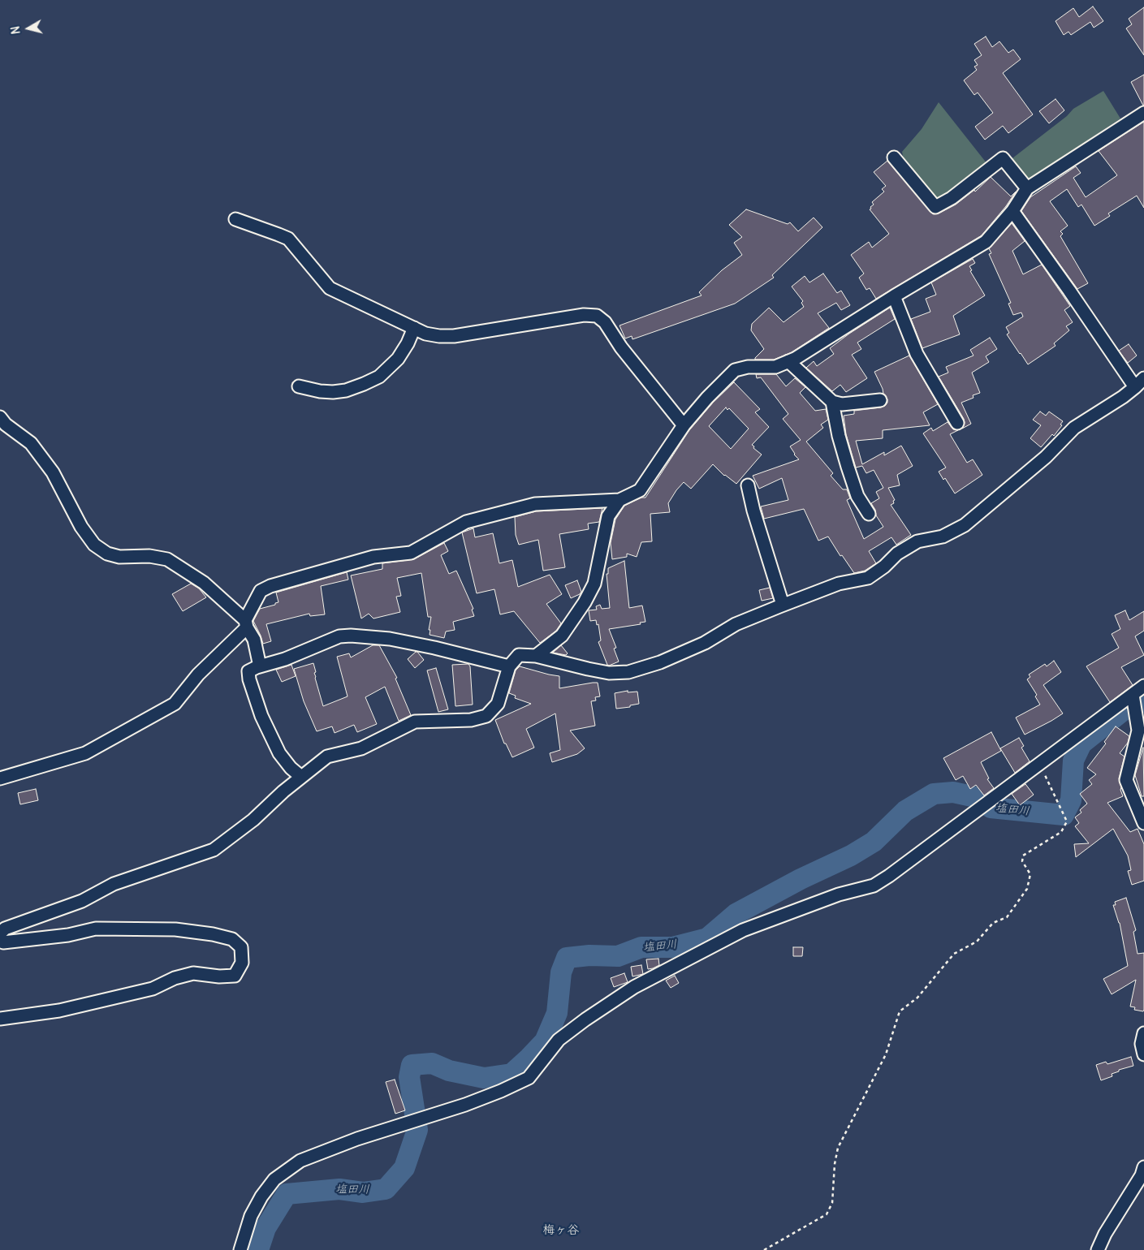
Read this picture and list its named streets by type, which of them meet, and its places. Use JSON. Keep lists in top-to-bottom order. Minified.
{"districts":["梅ヶ谷"],"water":["塩田川"],"north":"left"}
